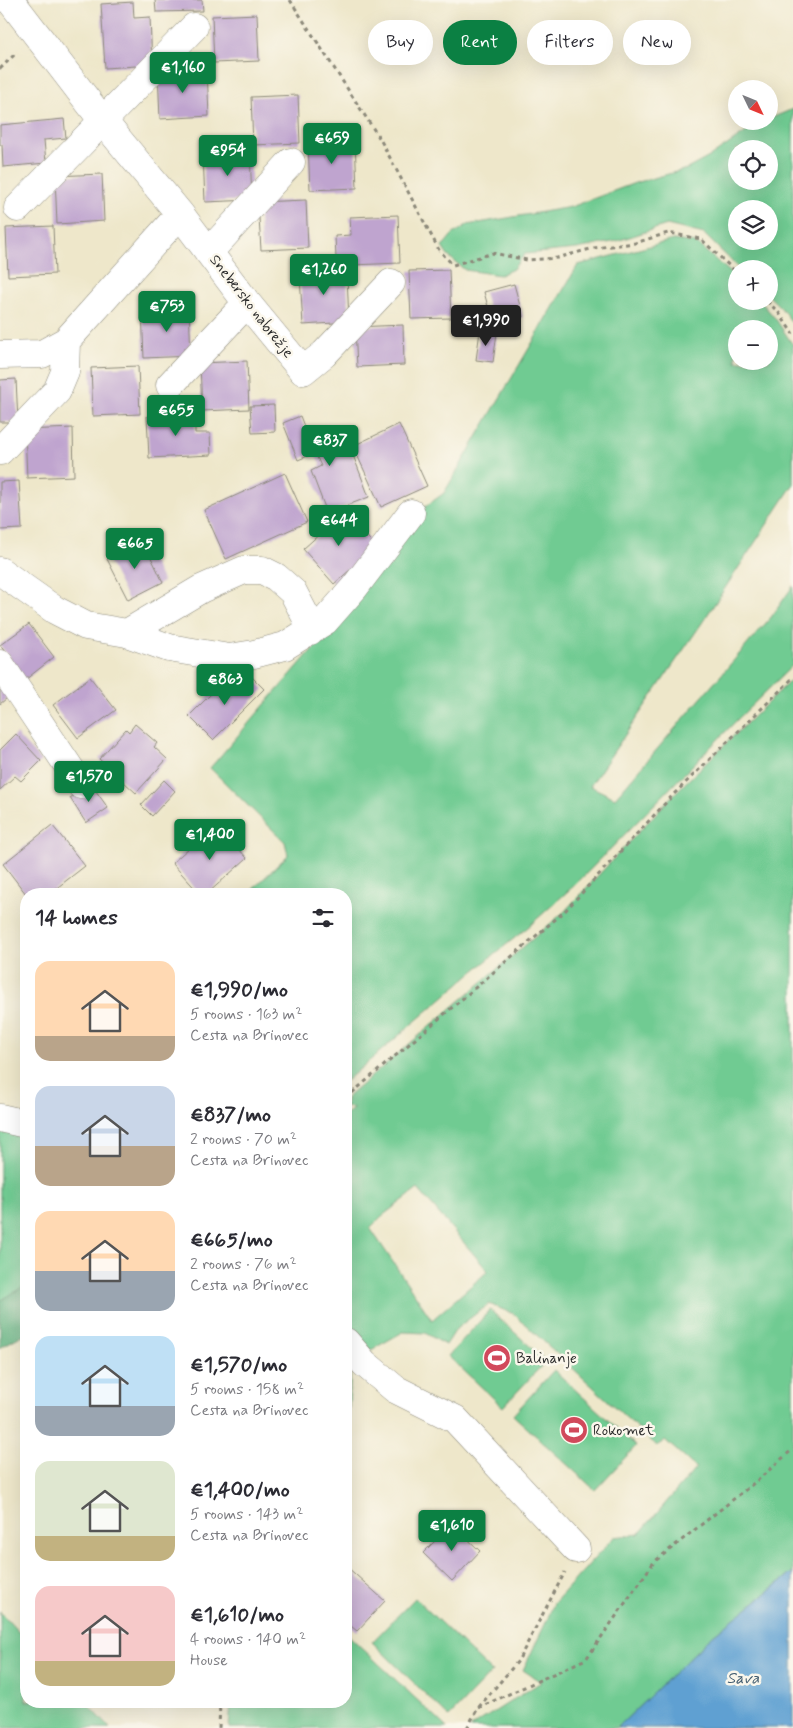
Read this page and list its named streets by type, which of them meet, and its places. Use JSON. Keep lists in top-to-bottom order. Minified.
{"streets":{"street":["Snebersko nabrežje"]},"water":["Sava"],"places":{"sports":["Balinanje","Rokomet"]},"north":"bottom right","page":{"chip":["Buy","Rent","Filters","New"],"price":["€1,160","€659","€954","€1,260","€753","€1,990","€655","€837","€644","€665","€863","€1,570","€1,400","€1,610"],"map_buttons":["+","−"],"heading":"14 homes","list":[{"name":"€1,990/mo","note":"5 rooms · 163 m² · Cesta na Brinovec"},{"name":"€837/mo","note":"2 rooms · 70 m² · Cesta na Brinovec"},{"name":"€665/mo","note":"2 rooms · 76 m² · Cesta na Brinovec"},{"name":"€1,570/mo","note":"5 rooms · 158 m² · Cesta na Brinovec"},{"name":"€1,400/mo","note":"5 rooms · 143 m² · Cesta na Brinovec"},{"name":"€1,610/mo","note":"4 rooms · 140 m² · House"}]}}
